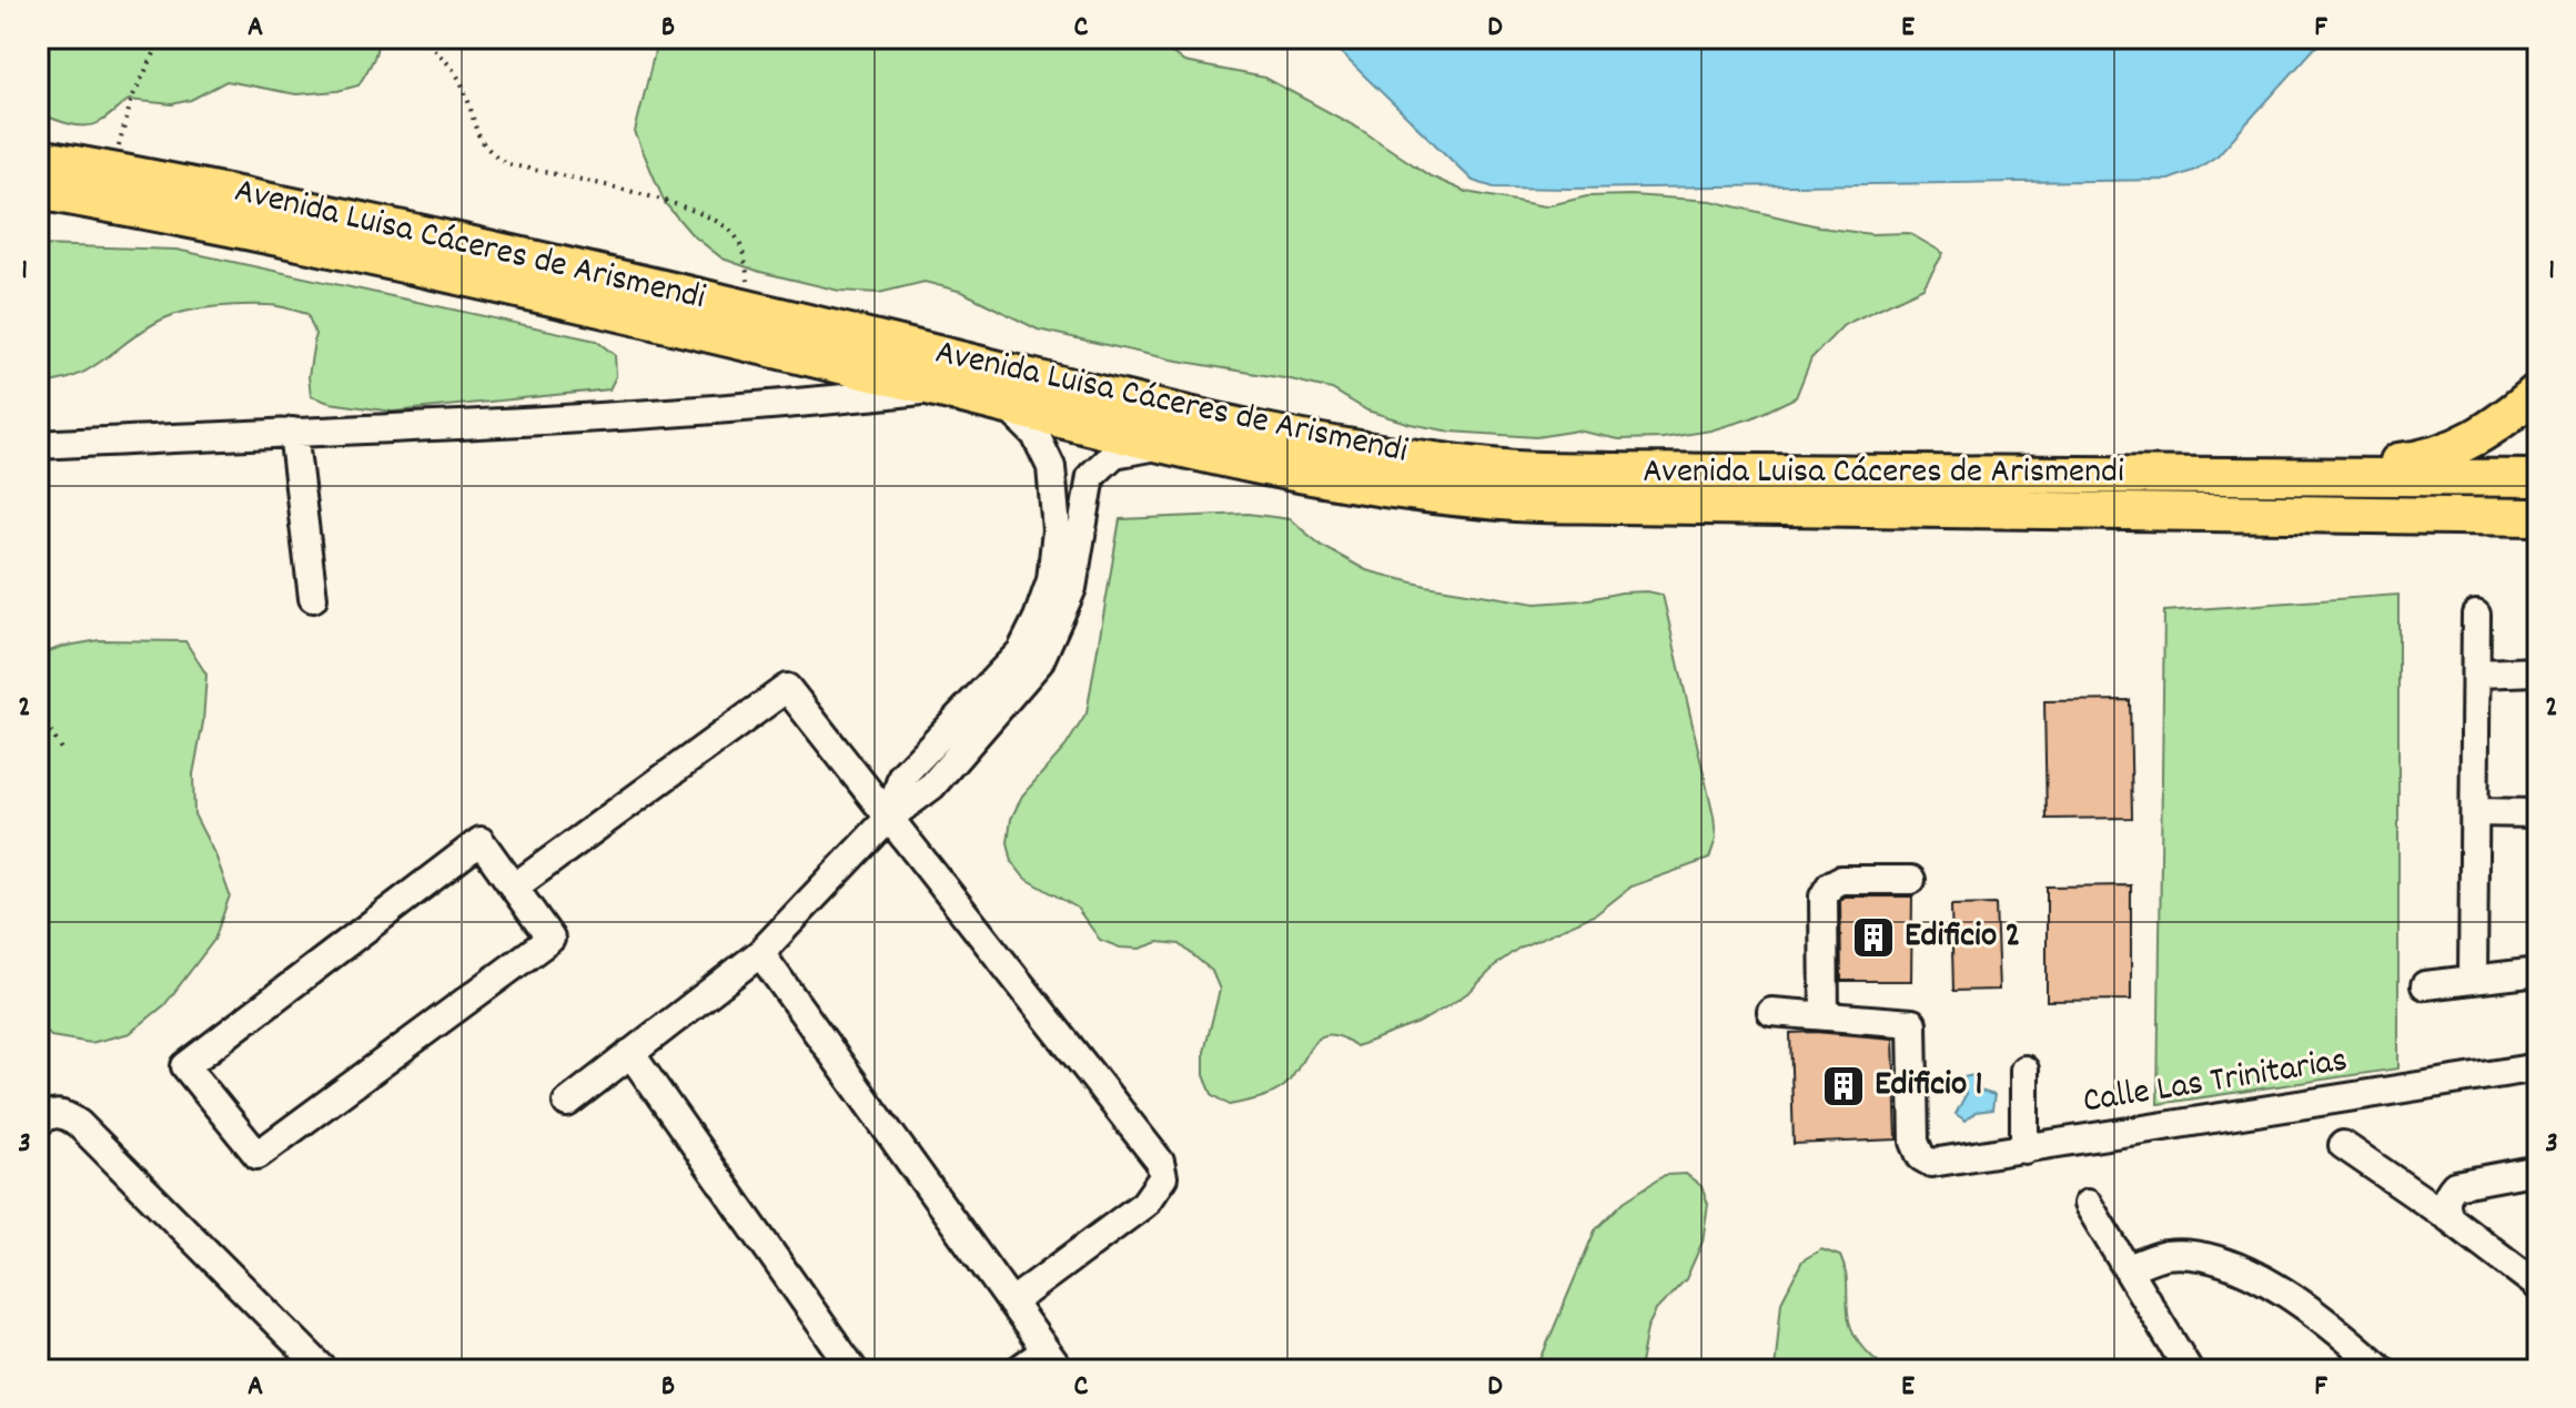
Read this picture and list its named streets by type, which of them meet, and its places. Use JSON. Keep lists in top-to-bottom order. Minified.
{"streets":{"main road":["Avenida Luisa Cáceres de Arismendi"],"street":["Calle Las Trinitarias"]},"places":{"building":["Edificio 2","Edificio 1"]},"grid":{"columns":["A","B","C","D","E","F"],"rows":["1","2","3"]}}
